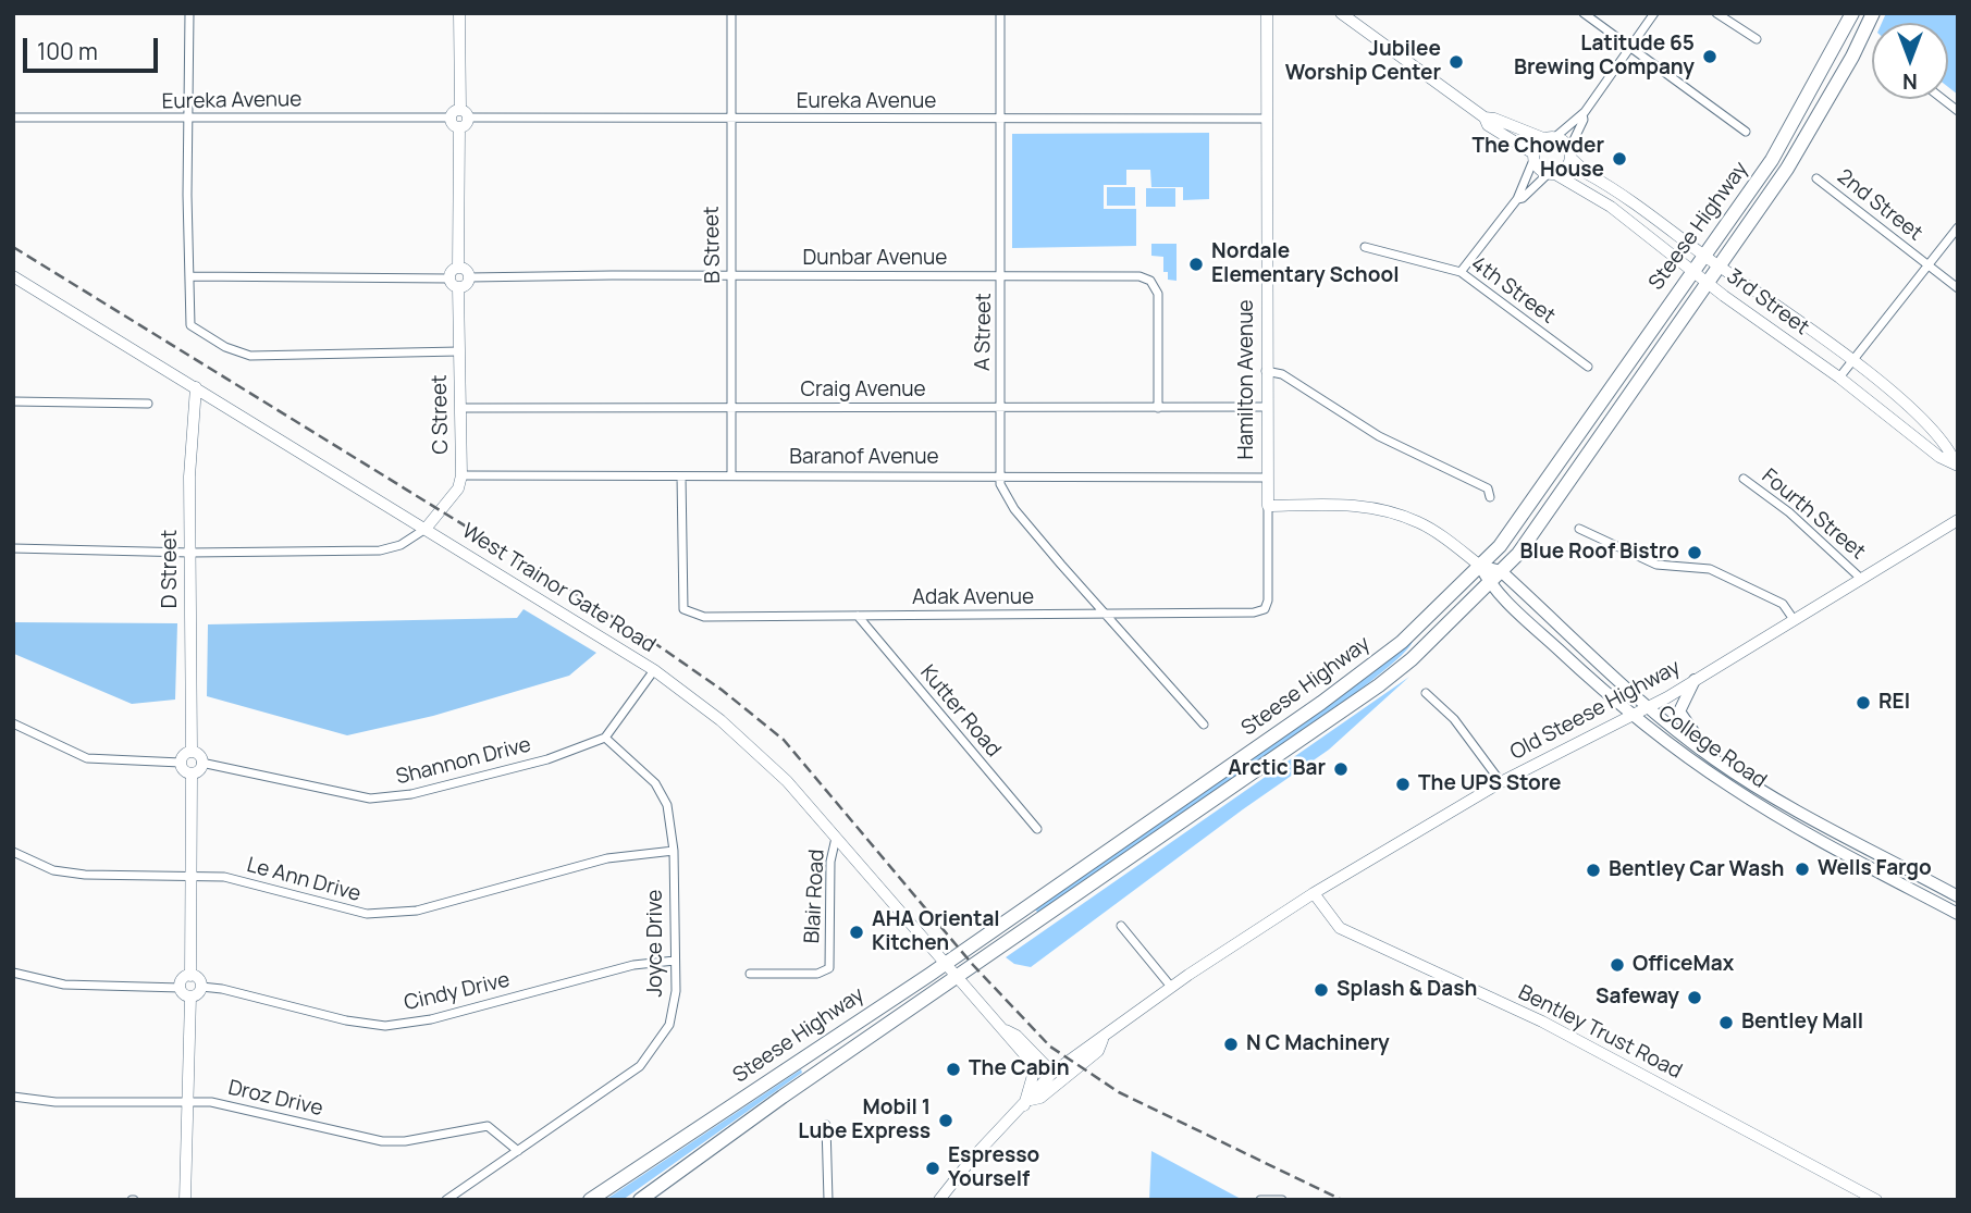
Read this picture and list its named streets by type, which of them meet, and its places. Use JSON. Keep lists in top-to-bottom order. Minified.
{"streets":{"highway":["Steese Highway"],"main road":["College Road"],"street":["Eureka Avenue","2nd Street","B Street","Dunbar Avenue","4th Street","3rd Street","A Street","Hamilton Avenue","Craig Avenue","C Street","Baranof Avenue","Fourth Street","D Street","West Trainor Gate Road","Adak Avenue","Old Steese Highway","Kutter Road","Shannon Drive","Le Ann Drive","Blair Road","Joyce Drive","Cindy Drive","Bentley Trust Road","Droz Drive"]},"crossings":[["Eureka Avenue","B Street"],["Eureka Avenue","A Street"],["Eureka Avenue","Hamilton Avenue"],["Steese Highway","3rd Street"],["Steese Highway","West Trainor Gate Road"],["Steese Highway","College Road"],["B Street","Dunbar Avenue"],["B Street","Craig Avenue"],["B Street","Baranof Avenue"],["Dunbar Avenue","A Street"],["Dunbar Avenue","Craig Avenue"],["Dunbar Avenue","C Street"],["A Street","Craig Avenue"],["A Street","Baranof Avenue"],["A Street","Adak Avenue"],["Hamilton Avenue","Craig Avenue"],["Hamilton Avenue","Baranof Avenue"],["Hamilton Avenue","Adak Avenue"],["Hamilton Avenue","College Road"],["Craig Avenue","C Street"],["C Street","Baranof Avenue"],["C Street","West Trainor Gate Road"],["Baranof Avenue","Adak Avenue"],["Fourth Street","Old Steese Highway"],["D Street","West Trainor Gate Road"],["D Street","Shannon Drive"],["West Trainor Gate Road","Old Steese Highway"],["West Trainor Gate Road","Blair Road"],["Adak Avenue","Kutter Road"],["Old Steese Highway","College Road"],["Old Steese Highway","Bentley Trust Road"],["Shannon Drive","Joyce Drive"],["Le Ann Drive","Joyce Drive"],["Joyce Drive","Cindy Drive"],["Joyce Drive","Droz Drive"]],"places":["Latitude 65 Brewing Company","Jubilee Worship Center","The Chowder House","Nordale Elementary School","Blue Roof Bistro","REI","Arctic Bar","The UPS Store","Wells Fargo","Bentley Car Wash","AHA Oriental Kitchen","OfficeMax","Splash & Dash","Safeway","Bentley Mall","N C Machinery","The Cabin","Mobil 1 Lube Express","Espresso Yourself"],"scale_bar":"100 m","north":"bottom"}
